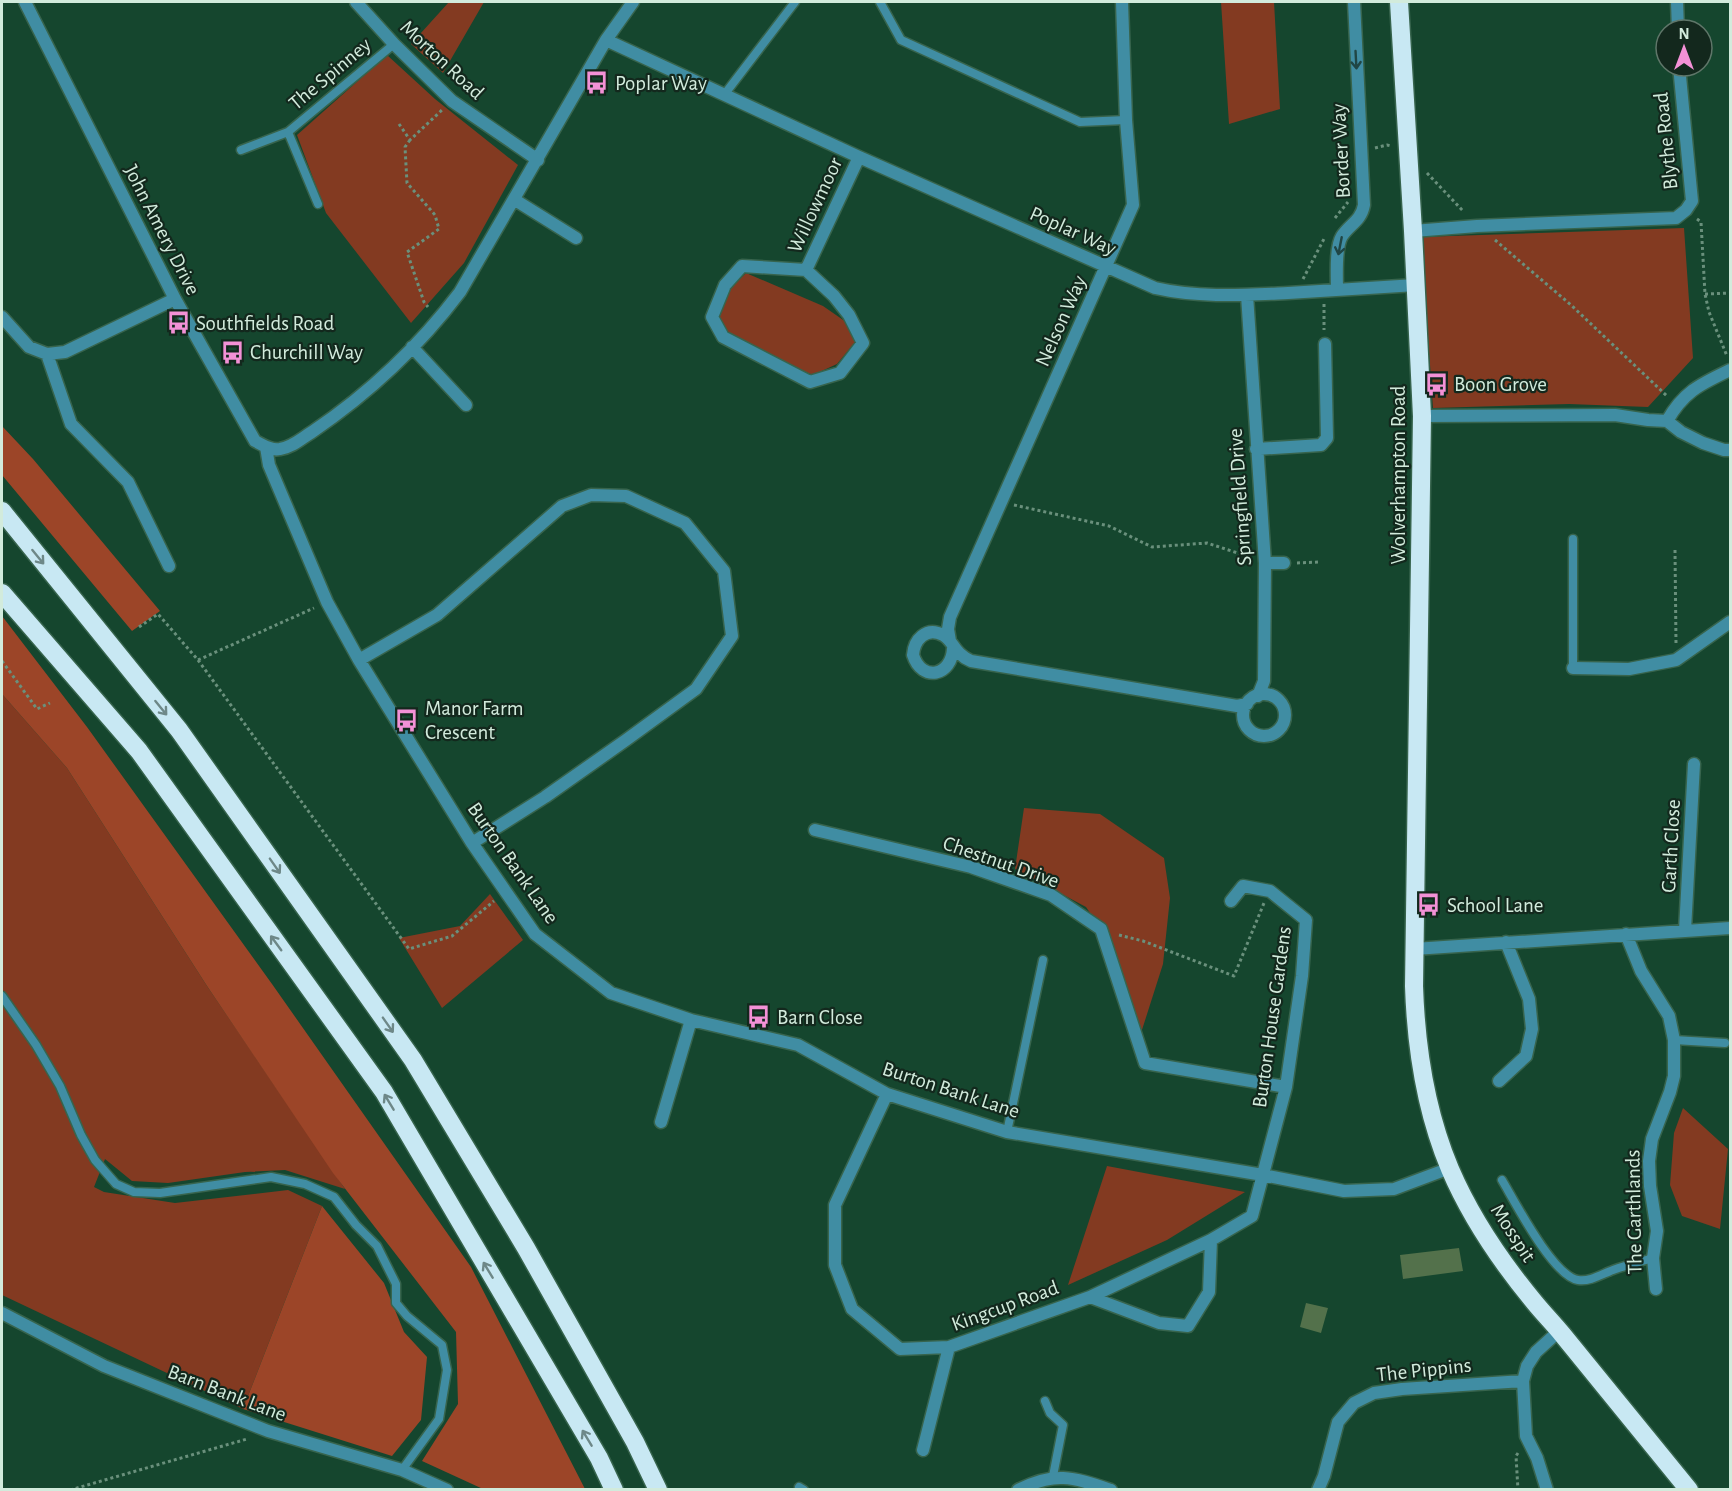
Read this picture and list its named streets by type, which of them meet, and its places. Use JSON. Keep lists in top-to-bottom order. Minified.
{"streets":{"highway":["Wolverhampton Road","Mosspit"],"street":["Morton Road","Blythe Road","Border Way","Willowmoor","John Amery Drive","Poplar Way","Nelson Way","Springfield Drive","Garth Close","Chestnut Drive","Burton Bank Lane","Burton House Gardens","The Garthlands","Kingcup Road","The Pippins","Barn Bank Lane"],"lane":["The Spinney"]},"crossings":[["Morton Road","The Spinney"],["Border Way","Poplar Way"],["Willowmoor","Poplar Way"],["John Amery Drive","Burton Bank Lane"],["Poplar Way","Nelson Way"],["Poplar Way","Wolverhampton Road"],["Poplar Way","Springfield Drive"],["Nelson Way","Springfield Drive"],["Wolverhampton Road","Mosspit"],["Burton Bank Lane","Burton House Gardens"],["Burton Bank Lane","Mosspit"],["Burton Bank Lane","Kingcup Road"],["Burton House Gardens","Kingcup Road"]],"one_way":["Border Way"],"places":{"bus stop":["Poplar Way","Southfields Road","Churchill Way","Boon Grove","Manor Farm Crescent","School Lane","Barn Close"]},"north":"top"}
